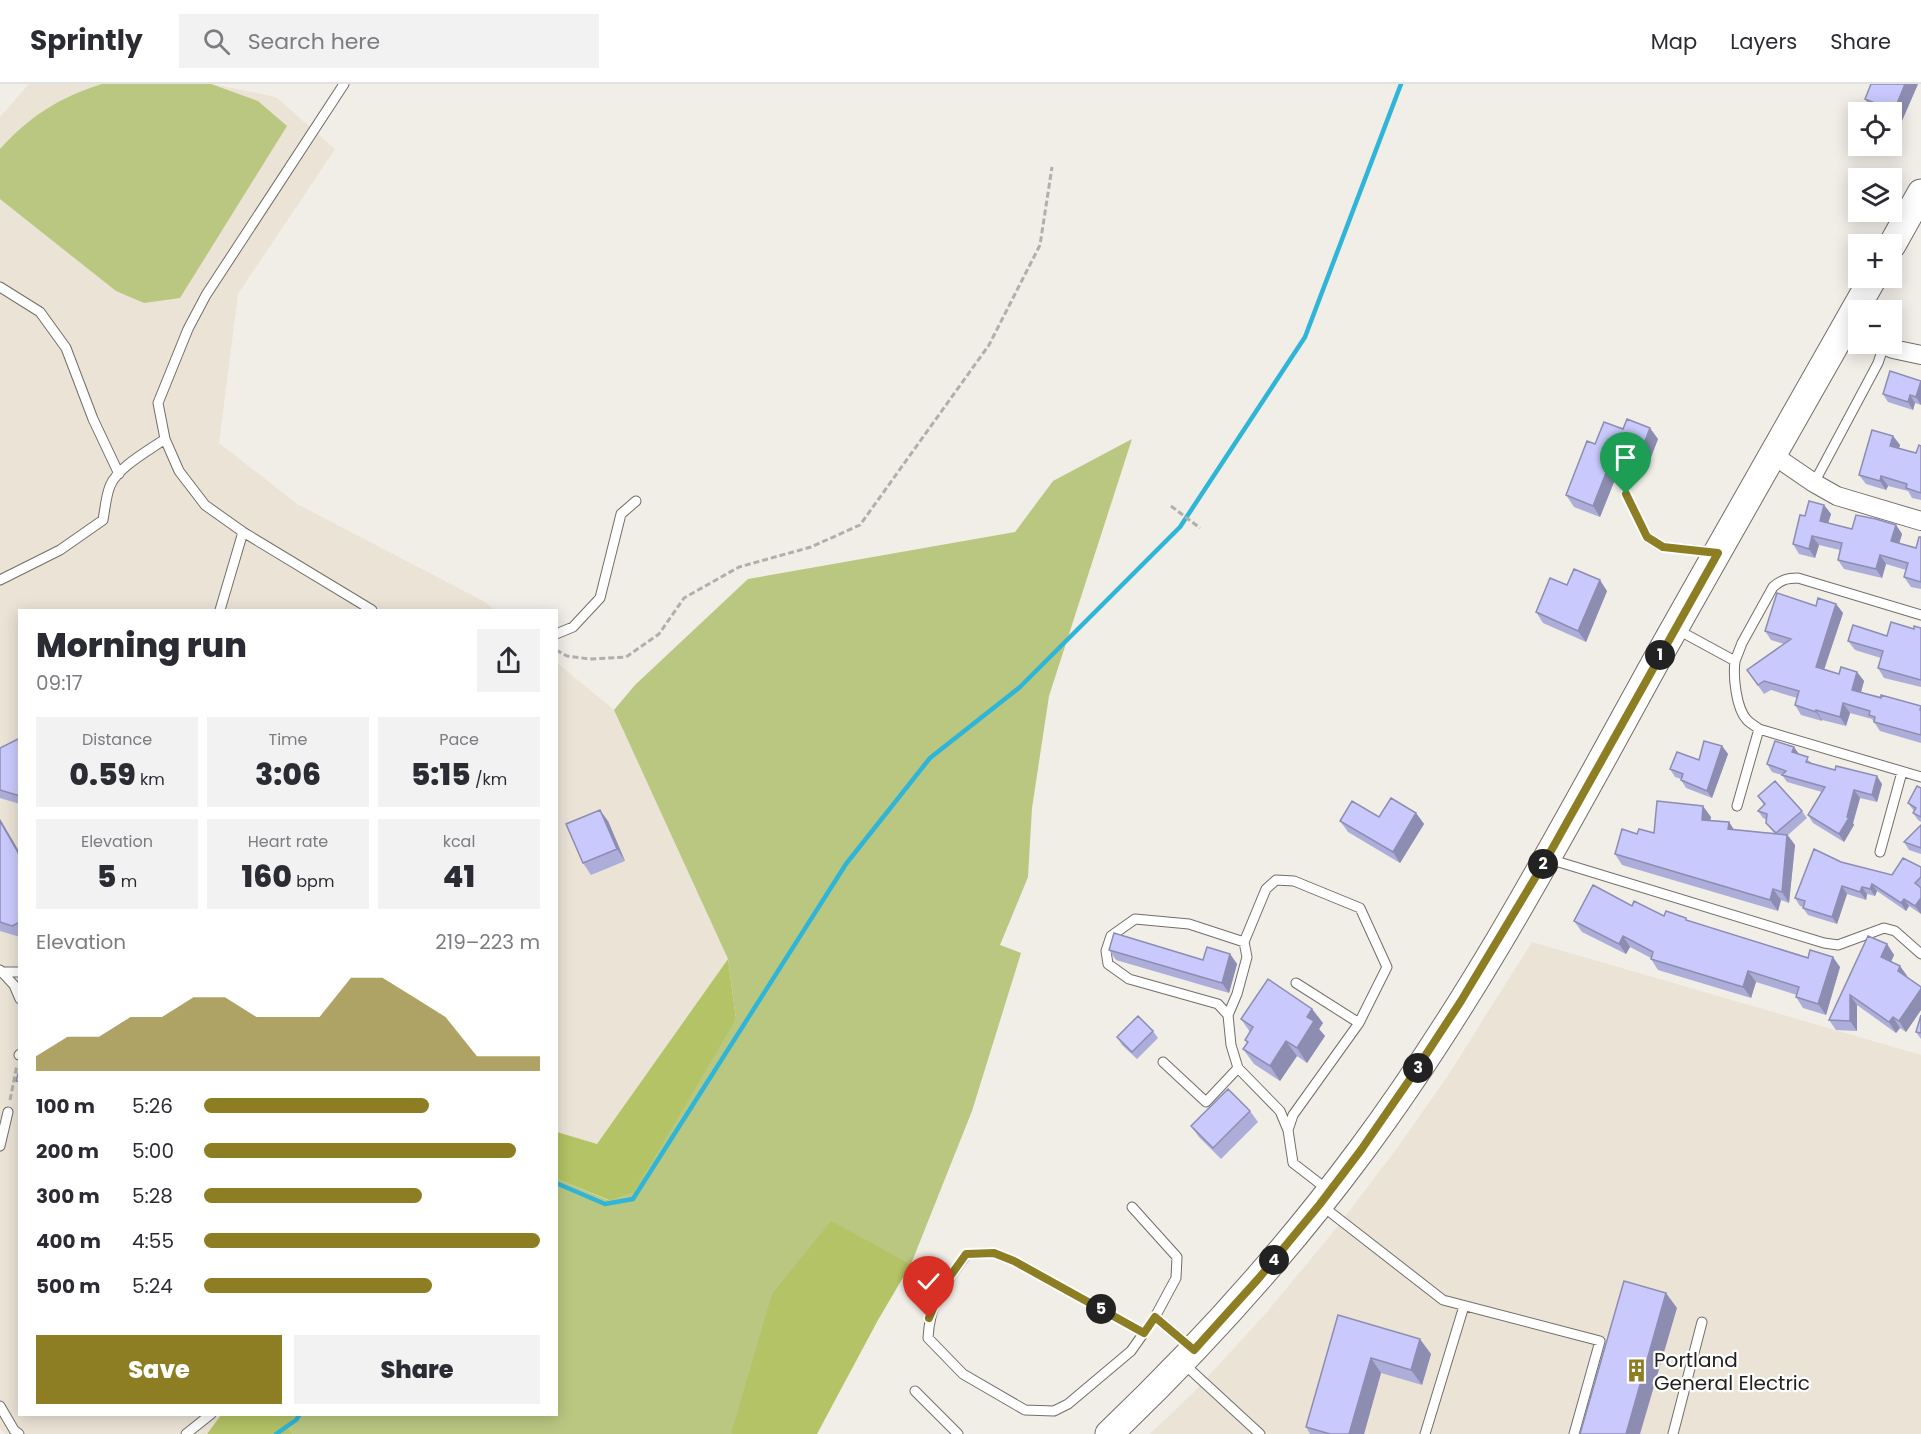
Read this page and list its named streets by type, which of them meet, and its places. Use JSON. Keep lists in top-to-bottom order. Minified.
{"places":{"building":["Portland General Electric"]},"page":{"header":"Sprintly","search":"Search here","nav":["Map","Layers","Share"],"map_buttons":["+","−"],"heading":["Morning run","09:17"],"pins":["1","2","3","4","5"],"stats":[["Distance","0.59 km"],["Time","3:06"],["Pace","5:15 /km"],["Elevation","5 m"],["Heart rate","160 bpm"],["kcal","41"]],"chart":["Elevation","219–223 m"],"list":[{"name":"100 m","note":"5:26"},{"name":"200 m","note":"5:00"},{"name":"300 m","note":"5:28"},{"name":"400 m","note":"4:55"},{"name":"500 m","note":"5:24"}],"buttons":["Save","Share"]}}
